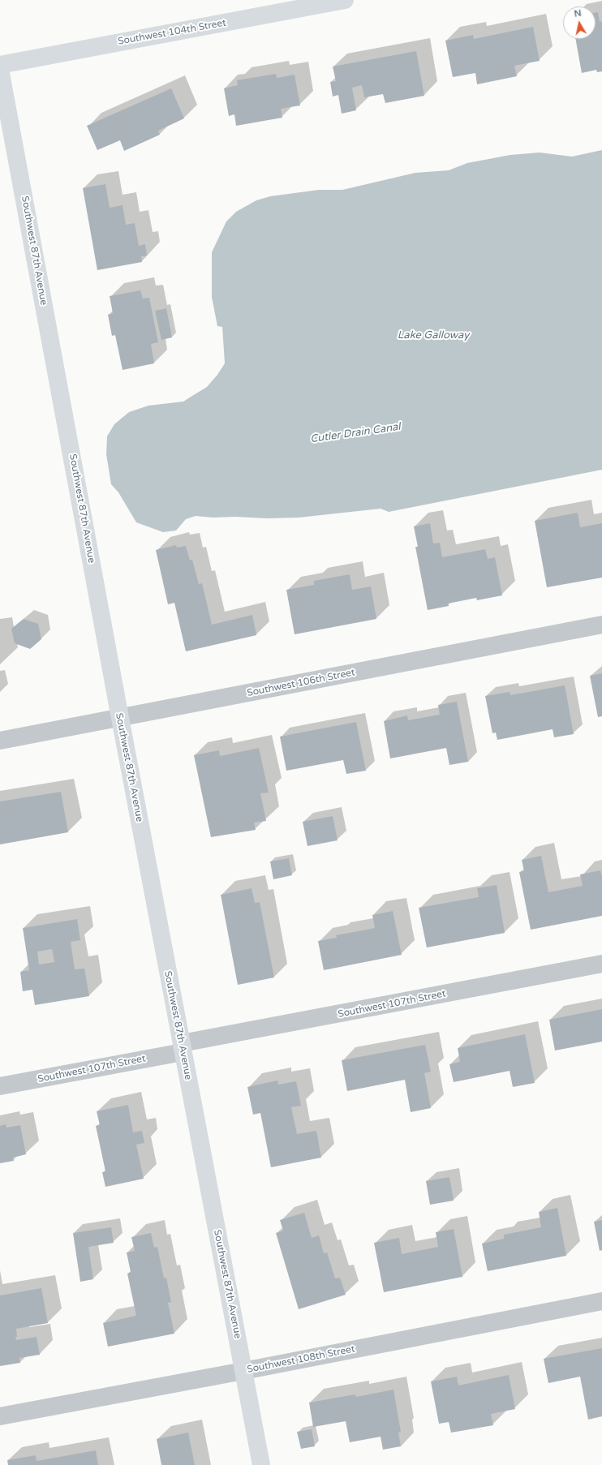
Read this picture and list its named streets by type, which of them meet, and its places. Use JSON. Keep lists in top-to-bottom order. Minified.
{"streets":{"main road":["Southwest 104th Street","Southwest 87th Avenue"],"street":["Southwest 106th Street","Southwest 107th Street","Southwest 108th Street"]},"crossings":[["Southwest 87th Avenue","Southwest 106th Street"],["Southwest 87th Avenue","Southwest 107th Street"],["Southwest 87th Avenue","Southwest 108th Street"]],"water":["Lake Galloway","Cutler Drain Canal"],"north":"top"}
